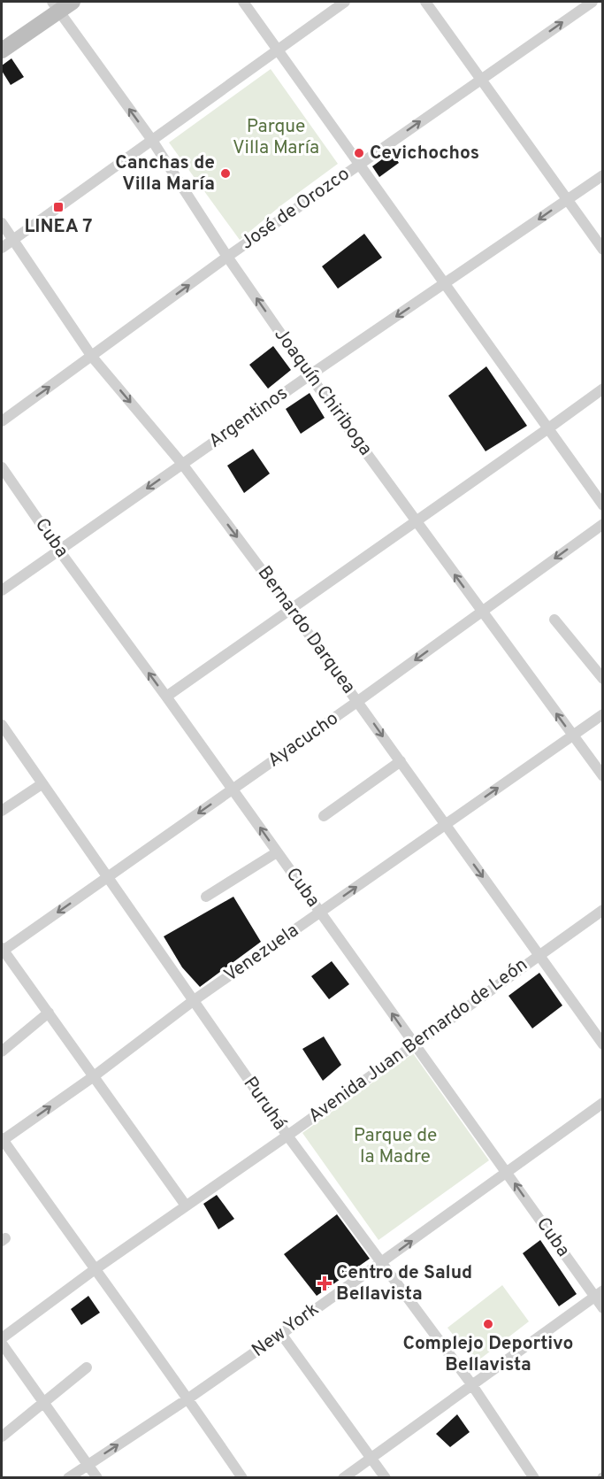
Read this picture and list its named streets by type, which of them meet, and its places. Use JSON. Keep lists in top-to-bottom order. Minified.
{"streets":{"street":["José de Orozco","Joaquín Chiriboga","Argentinos","Cuba","Bernardo Darquea","Ayacucho","Venezuela","Avenida Juan Bernardo de León","Puruhá","New York"]},"crossings":[["José de Orozco","Joaquín Chiriboga"],["José de Orozco","Bernardo Darquea"],["Joaquín Chiriboga","Argentinos"],["Joaquín Chiriboga","Ayacucho"],["Joaquín Chiriboga","Venezuela"],["Argentinos","Cuba"],["Argentinos","Bernardo Darquea"],["Cuba","Ayacucho"],["Cuba","Venezuela"],["Cuba","Avenida Juan Bernardo de León"],["Cuba","New York"],["Bernardo Darquea","Ayacucho"],["Bernardo Darquea","Venezuela"],["Bernardo Darquea","Avenida Juan Bernardo de León"],["Ayacucho","Puruhá"],["Venezuela","Puruhá"],["Avenida Juan Bernardo de León","Puruhá"],["Puruhá","New York"]],"one_way":["José de Orozco","Joaquín Chiriboga","Argentinos","Cuba","Bernardo Darquea","Ayacucho","New York"],"parks":["Parque Villa María","Parque de la Madre"],"places":{"other":["Cevichochos","Canchas de Villa María","Complejo Deportivo Bellavista"],"transit":["LINEA 7"],"health":["Centro de Salud Bellavista"]}}
